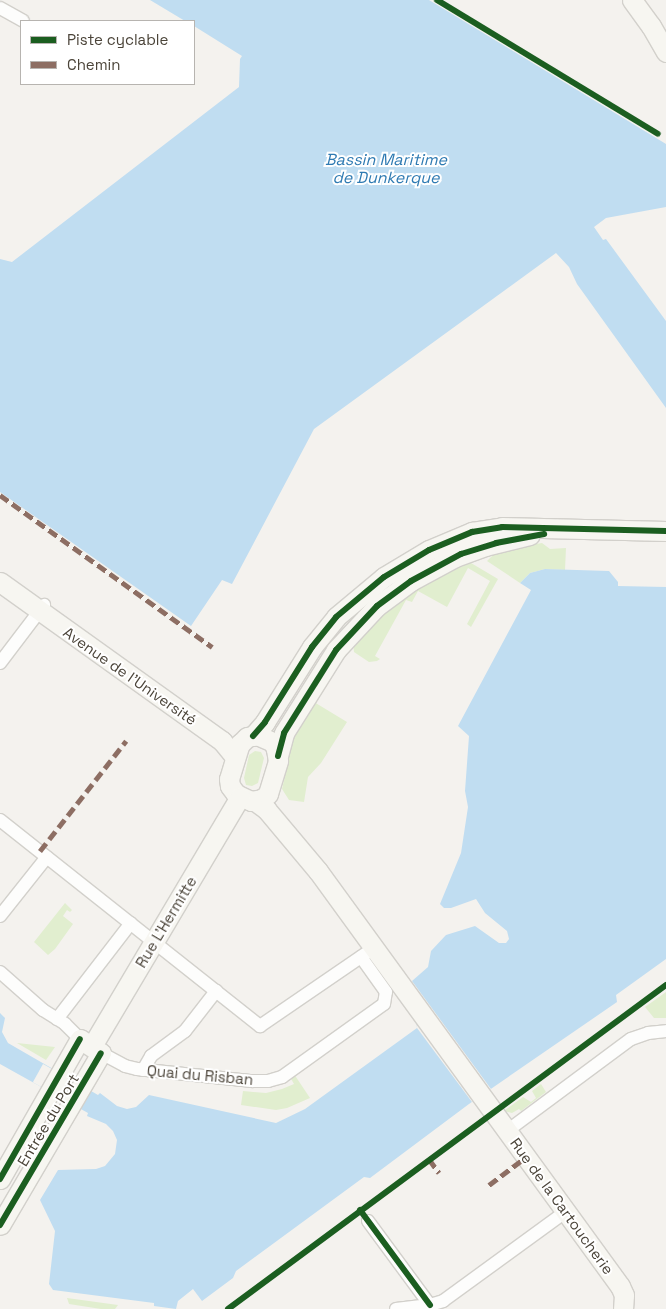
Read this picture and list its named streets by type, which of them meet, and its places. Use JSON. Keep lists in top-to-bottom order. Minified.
{"streets":{"main road":["Avenue de l'Université","Rue L'Hermitte","Entrée du Port","Rue de la Cartoucherie"],"street":["Quai du Risban"]},"crossings":[["Avenue de l'Université","Rue L'Hermitte"],["Rue L'Hermitte","Quai du Risban"],["Rue L'Hermitte","Entrée du Port"],["Quai du Risban","Entrée du Port"],["Quai du Risban","Rue de la Cartoucherie"]],"water":["Bassin Maritime de Dunkerque"],"legend":["Piste cyclable","Chemin"]}
